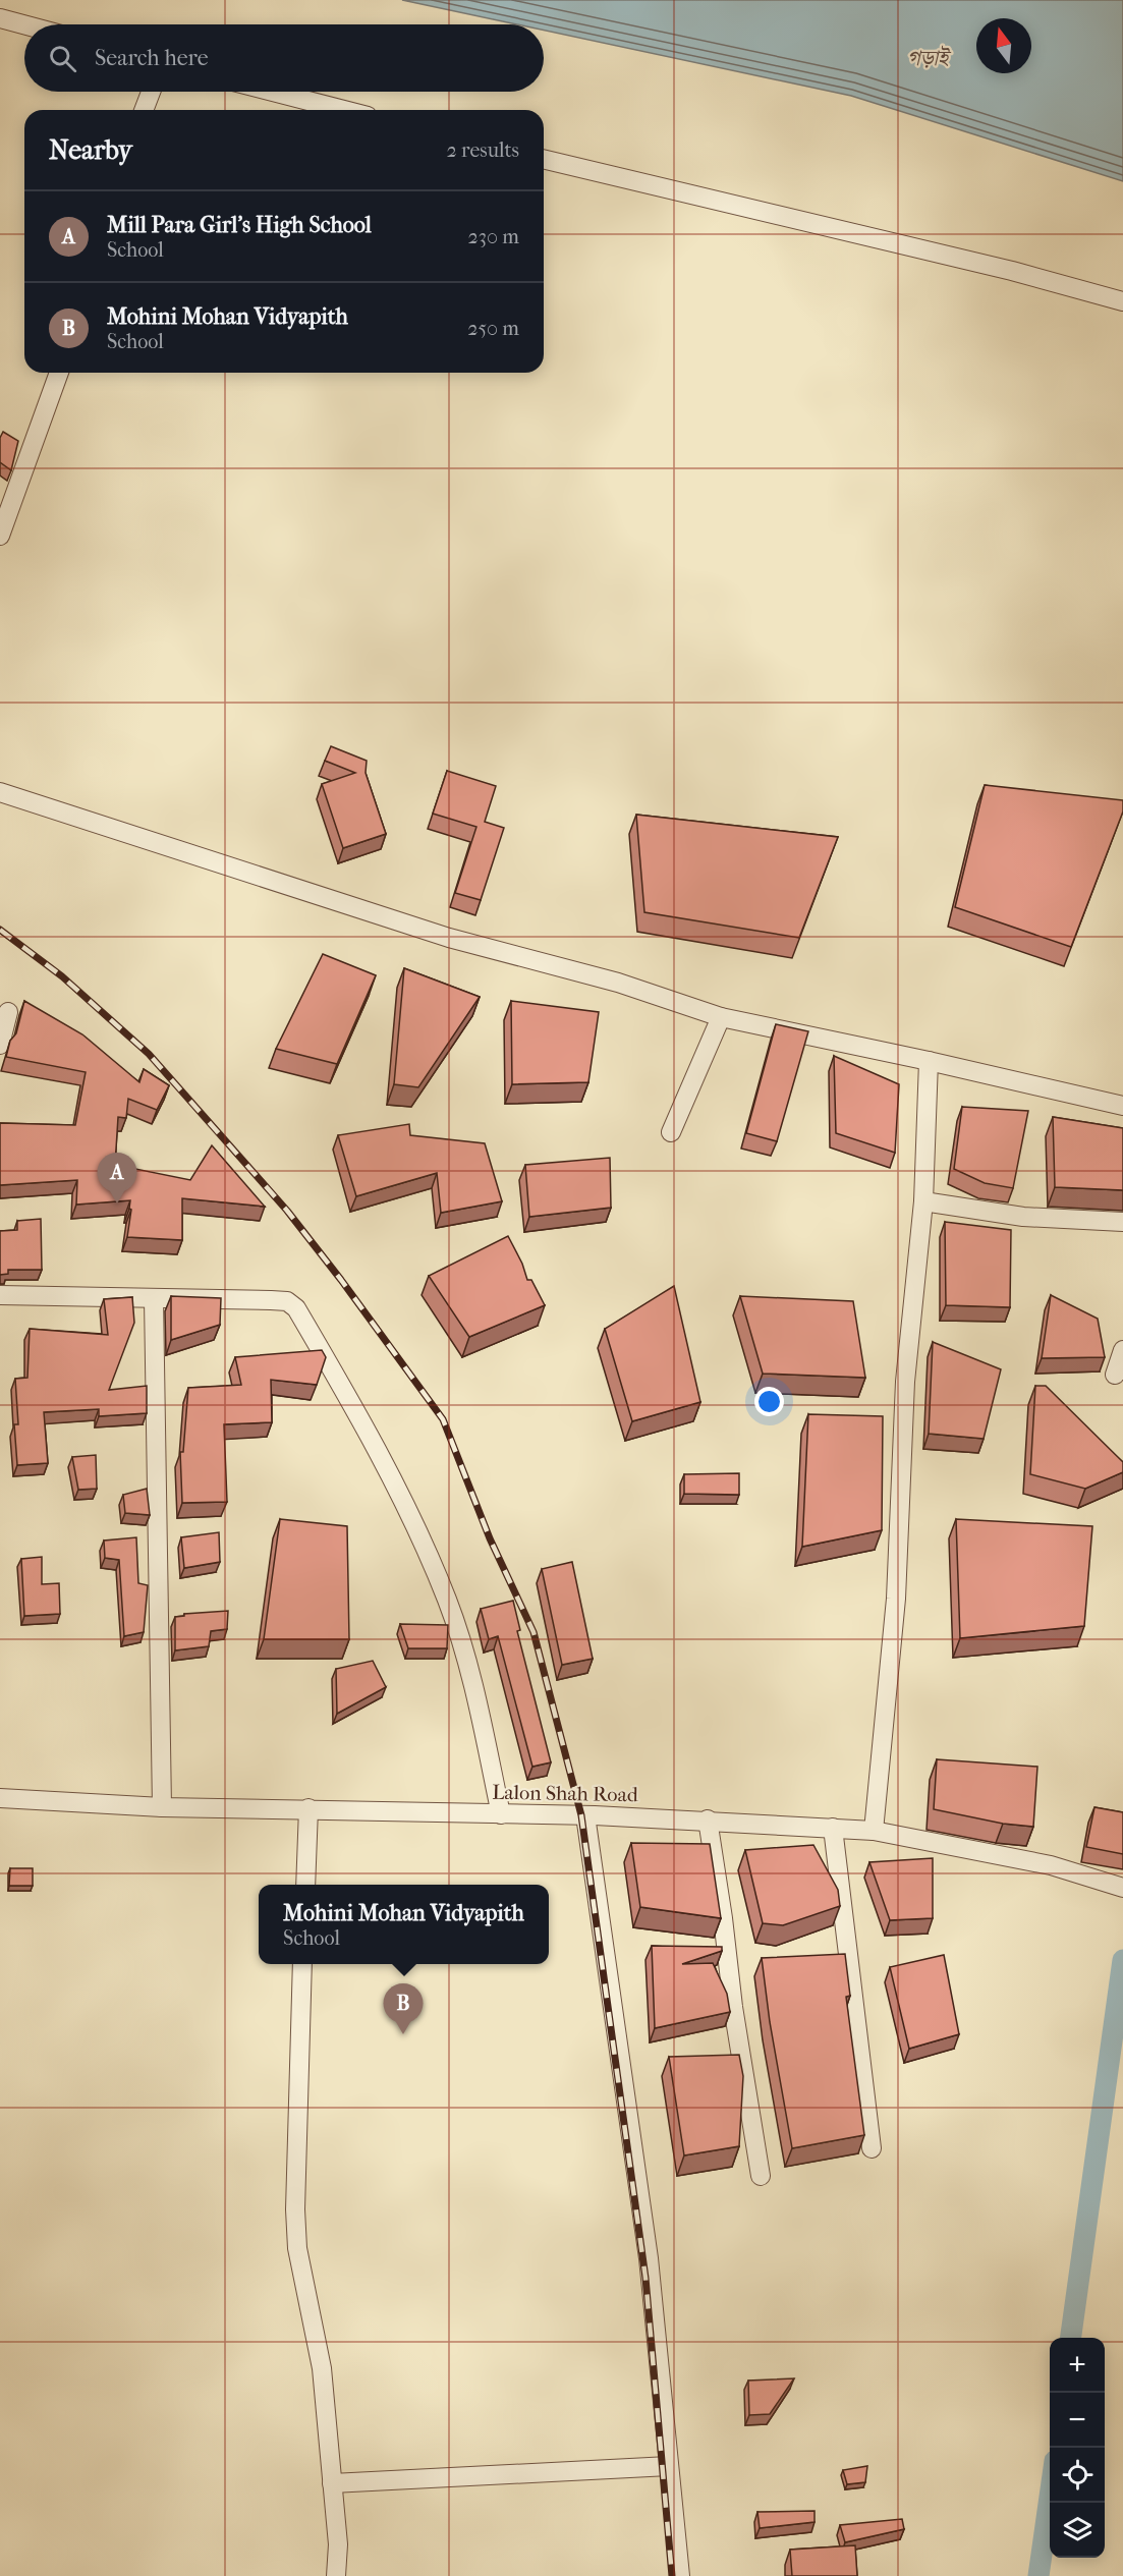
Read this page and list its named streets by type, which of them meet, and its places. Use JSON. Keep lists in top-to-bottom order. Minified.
{"streets":{"street":["Lalon Shah Road"]},"water":["গড়াই"],"north":"top","page":{"search":"Search here","heading":["Nearby","2 results"],"list":[{"mark":"A","name":"Mill Para Girl's High School","note":"School","value":"230 m"},{"mark":"B","name":"Mohini Mohan Vidyapith","note":"School","value":"250 m"}],"pins":["A","B"],"popup":["Mohini Mohan Vidyapith","School"],"map_buttons":["+","−"]}}
